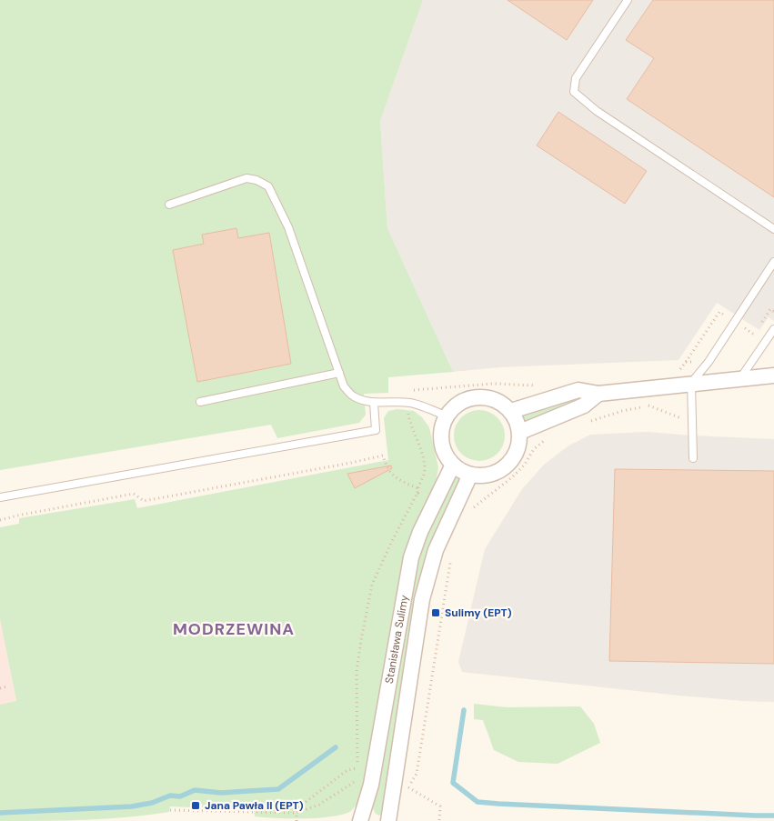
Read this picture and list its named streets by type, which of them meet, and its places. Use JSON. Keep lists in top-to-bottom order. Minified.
{"streets":{"street":["Stanisława Sulimy"]},"districts":["MODRZEWINA"],"places":{"transit":["Sulimy (EPT)","Jana Pawła II (EPT)"]}}
